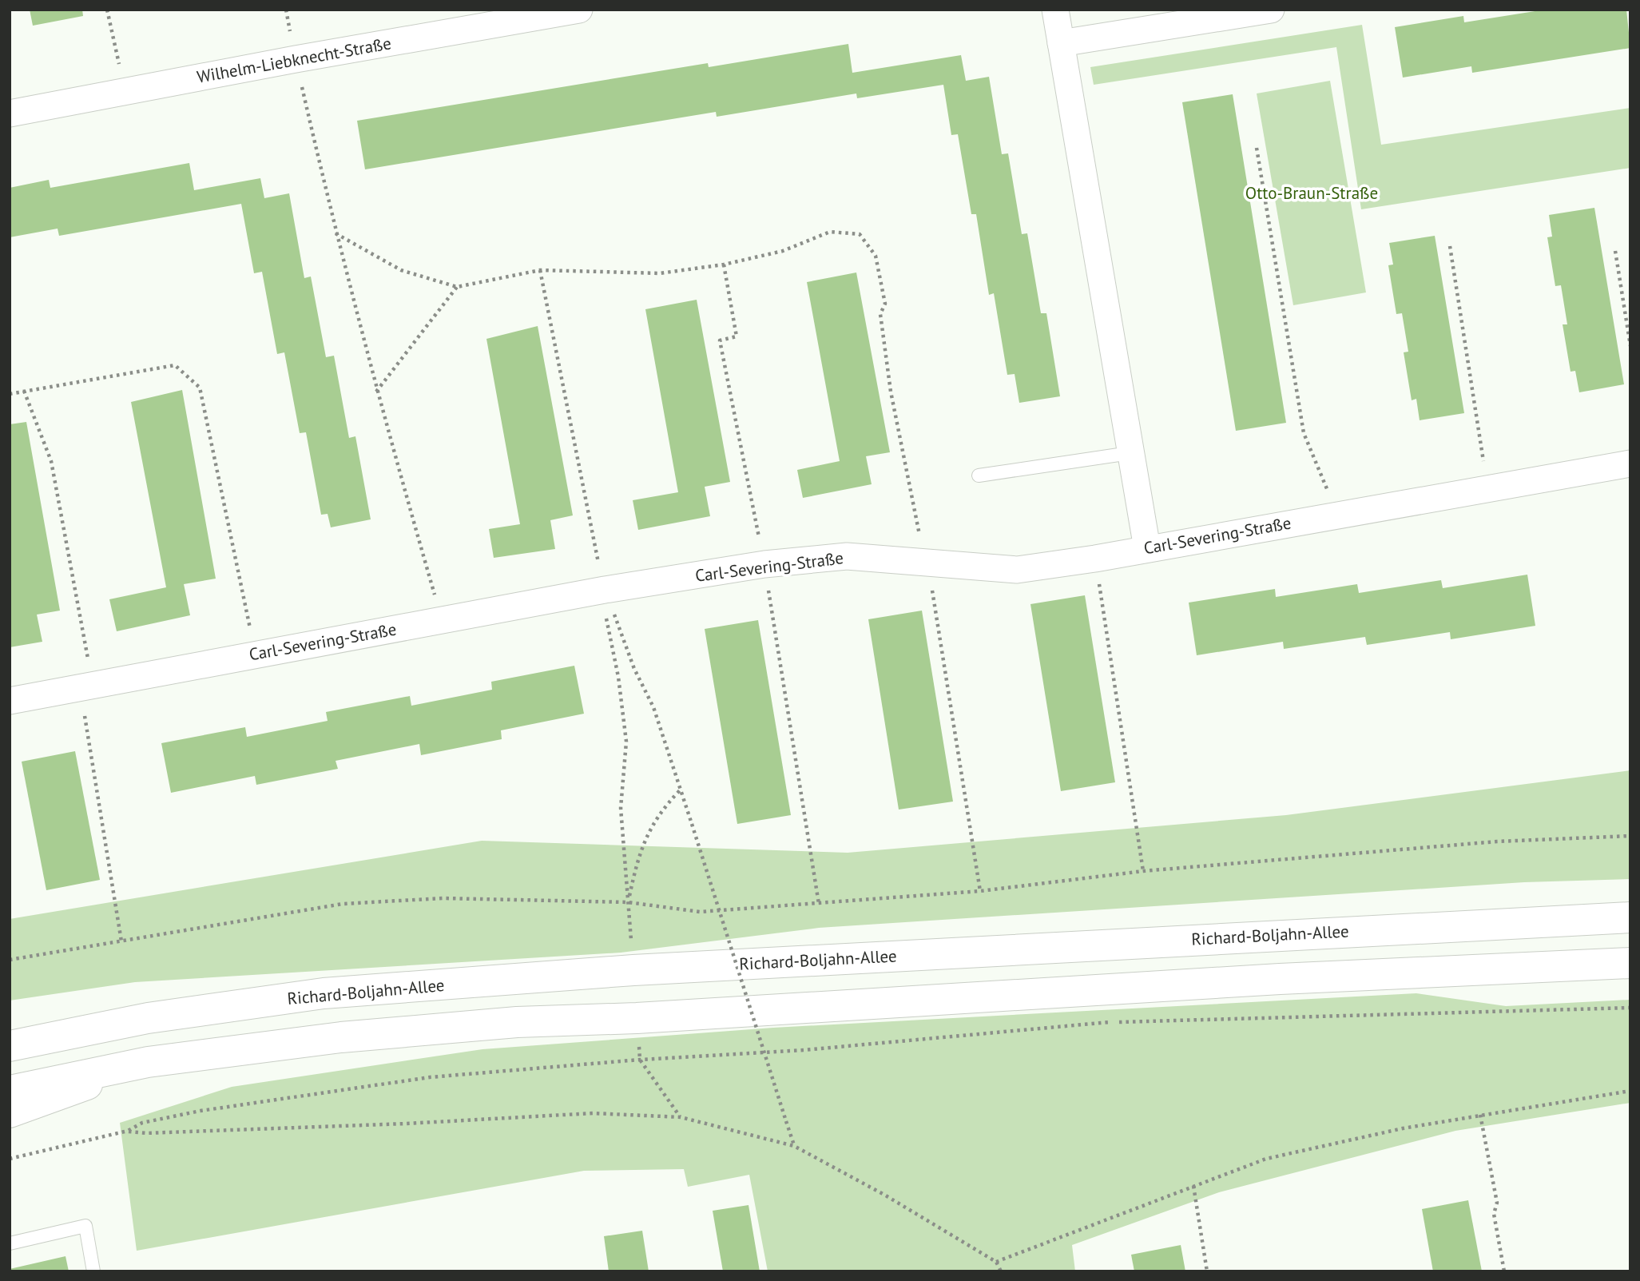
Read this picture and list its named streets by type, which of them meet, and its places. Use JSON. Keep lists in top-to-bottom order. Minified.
{"streets":{"main road":["Richard-Boljahn-Allee"],"street":["Wilhelm-Liebknecht-Straße","Carl-Severing-Straße"]},"parks":["Otto-Braun-Straße"]}
